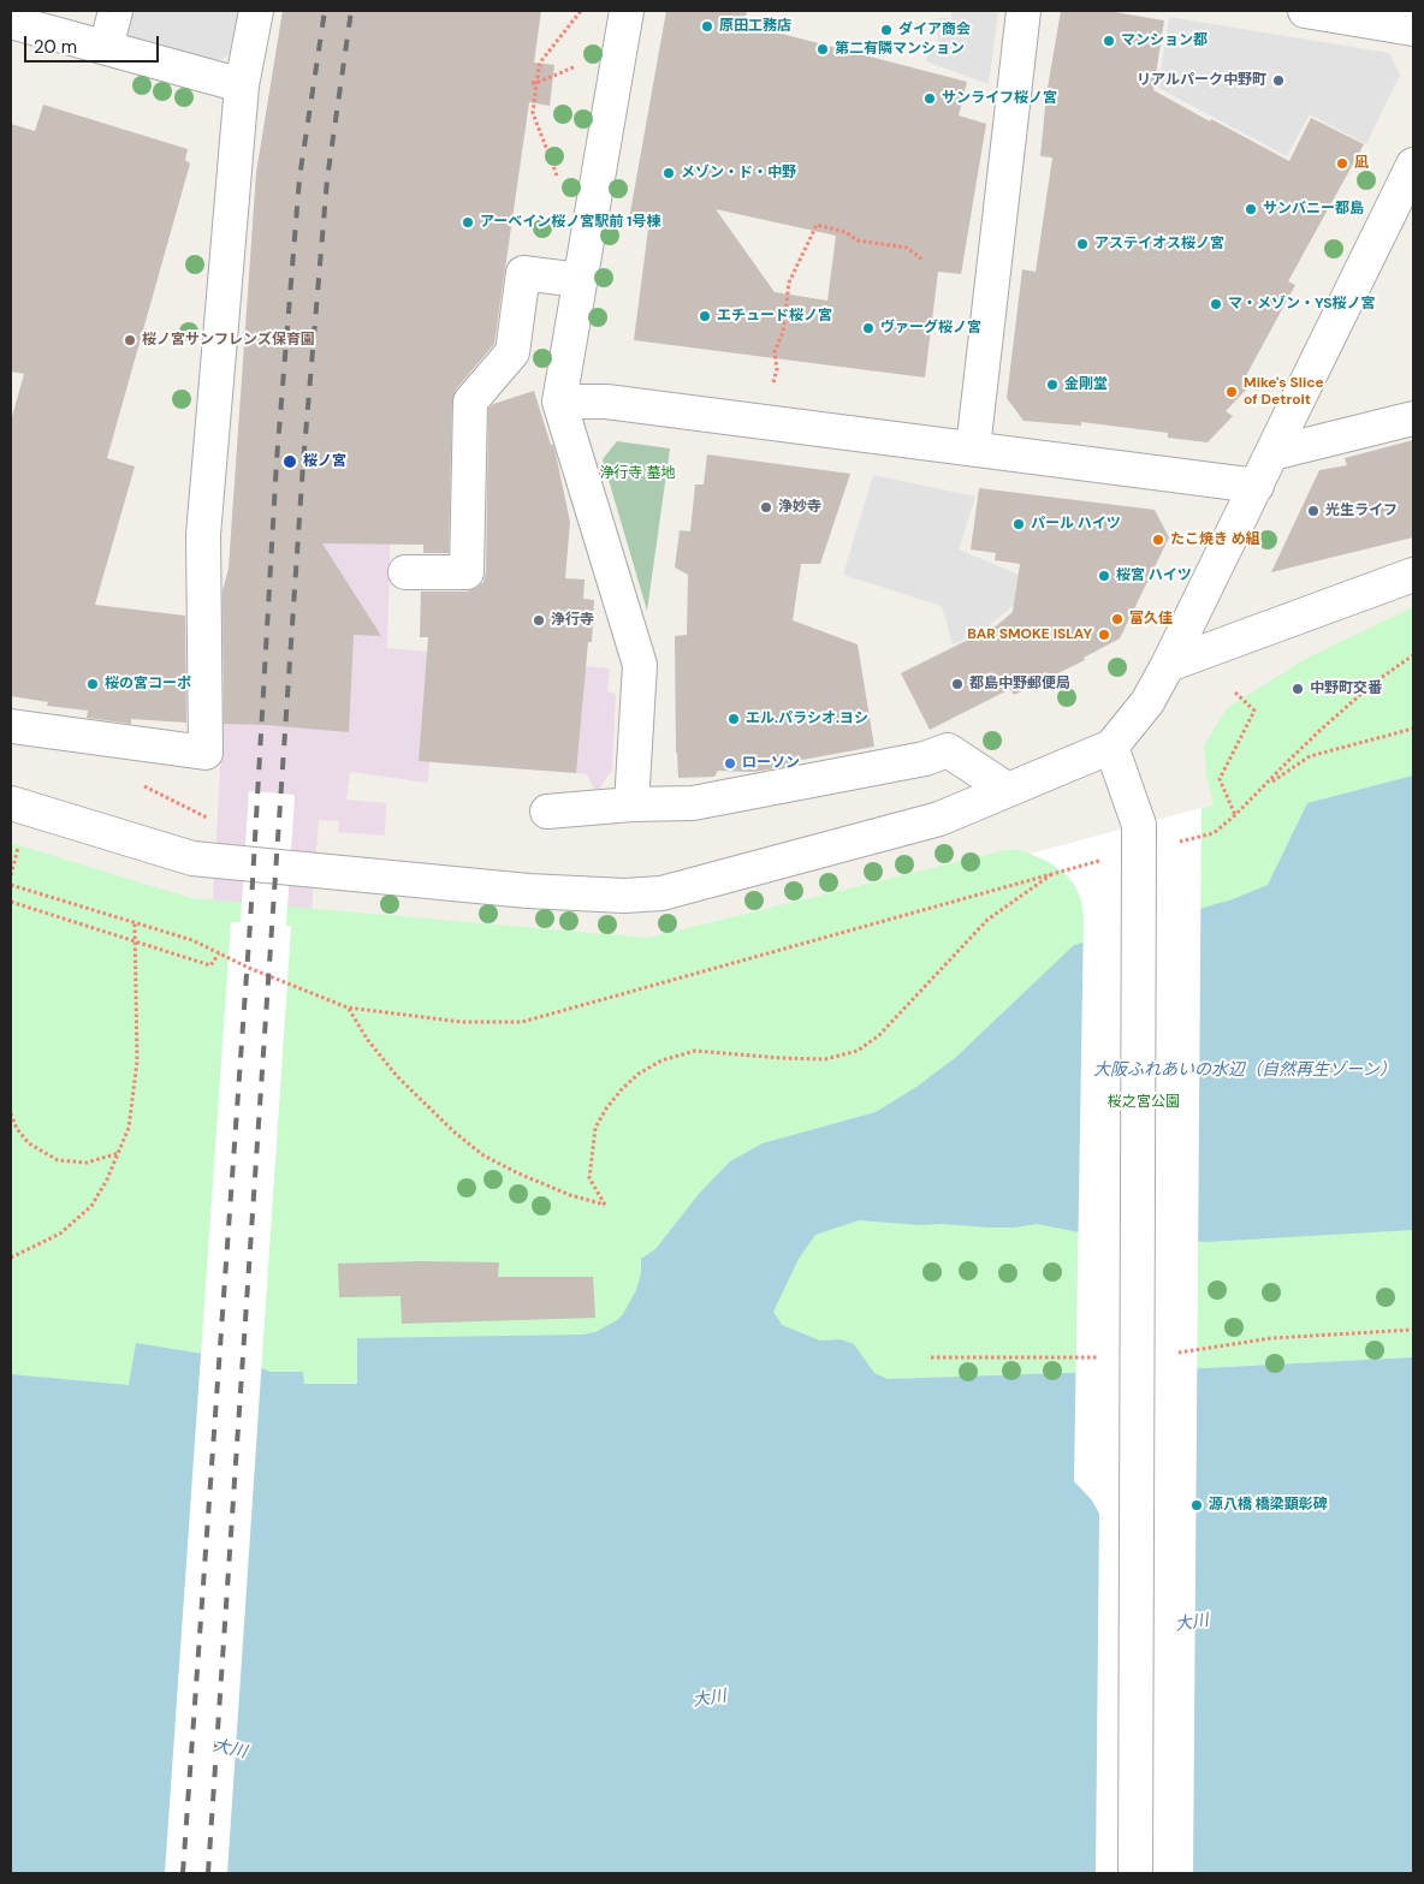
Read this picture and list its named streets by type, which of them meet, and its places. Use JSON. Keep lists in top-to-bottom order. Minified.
{"water":["大阪ふれあいの水辺（自然再生ゾーン）","大川"],"parks":["浄行寺 墓地","桜之宮公園"],"places":["原田工務店","ダイア商会","マンション都","第二有隣マンション","リアルパーク中野町","サンライフ桜ノ宮","凪","メゾン・ド・中野","サンバニー都島","アーベイン桜ノ宮駅前 1号棟","アステイオス桜ノ宮","マ・メゾン・YS桜ノ宮","エチュード桜ノ宮","ヴァーグ桜ノ宮","桜ノ宮サンフレンズ保育園","金剛堂","Mike's Slice of Detroit","桜ノ宮","浄妙寺","光生ライフ","パール ハイツ","たこ焼き め組","桜宮 ハイツ","富久佳","浄行寺","BAR SMOKE ISLAY","桜の宮コーポ","都島中野郵便局","中野町交番","エル.パラシオ.ヨシ","ローソン","源八橋 橋梁顕彰碑"],"scale_bar":"20 m"}
